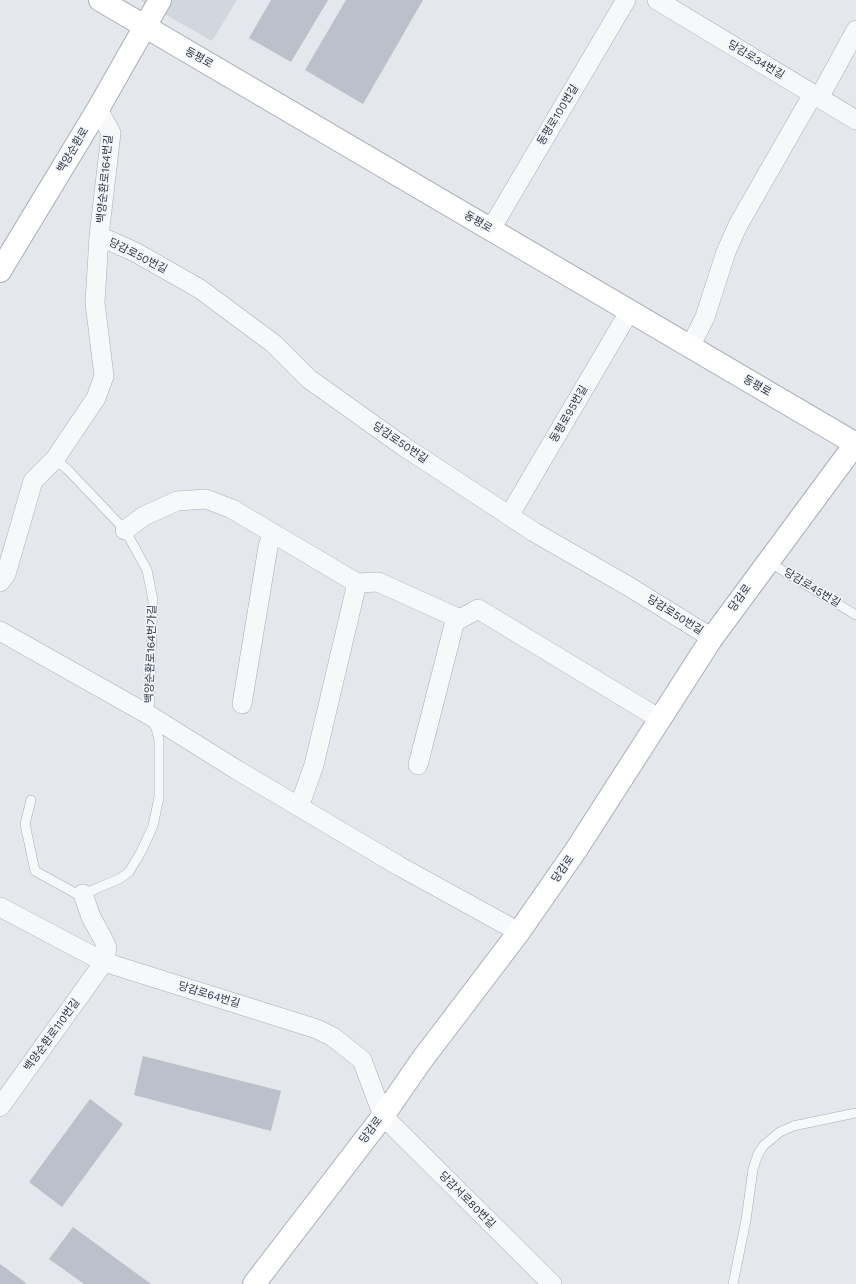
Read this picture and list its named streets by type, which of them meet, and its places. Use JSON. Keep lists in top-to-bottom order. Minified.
{"streets":{"main road":["동평로","백양순환로","당감로"],"street":["당감로34번길","동평로100번길","백양순환로164번길","당감로50번길","동평로95번길","당감로64번길","백양순환로110번길","당감서로80번길"],"lane":["당감로45번길","백양순환로164번가길"]},"crossings":[["동평로","동평로100번길"],["동평로","백양순환로"],["동평로","동평로95번길"],["동평로","당감로"],["백양순환로","백양순환로164번길"],["백양순환로164번길","당감로50번길"],["백양순환로164번길","백양순환로164번가길"],["당감로50번길","동평로95번길"],["당감로50번길","당감로"],["당감로45번길","당감로"],["당감로","당감로64번길"],["당감로","당감서로80번길"],["당감로64번길","백양순환로110번길"],["당감로64번길","당감서로80번길"]]}
